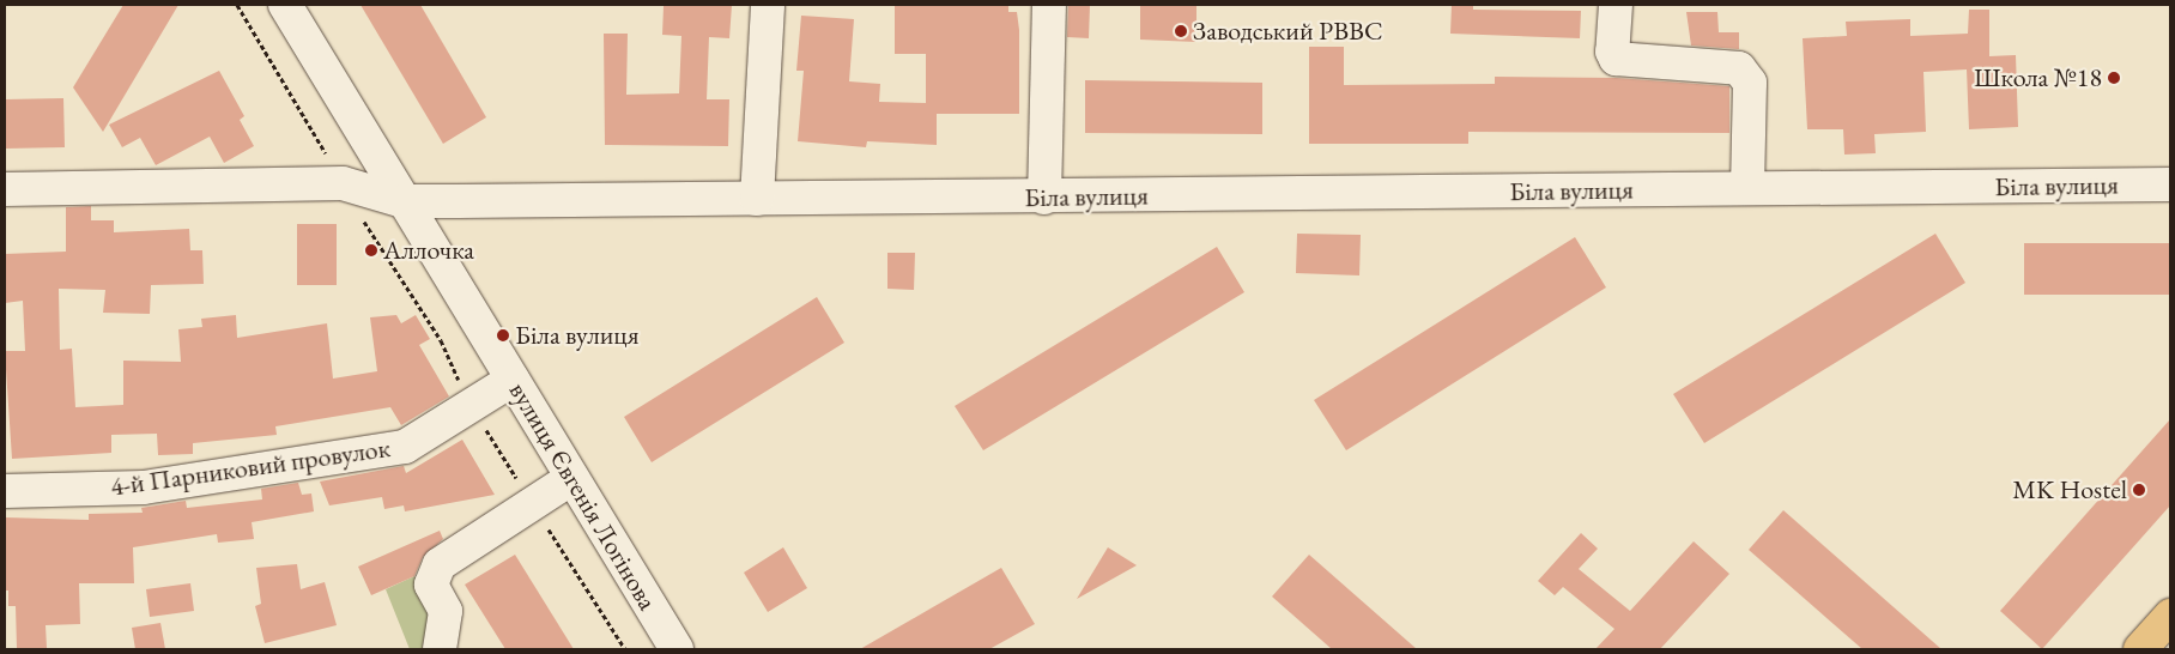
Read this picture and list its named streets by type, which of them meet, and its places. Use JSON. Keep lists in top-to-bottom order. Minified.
{"streets":{"street":["Біла вулиця","4-й Парниковий провулок","вулиця Євгенія Логінова"]},"crossings":[["Біла вулиця","вулиця Євгенія Логінова"],["4-й Парниковий провулок","вулиця Євгенія Логінова"]],"places":["Заводський РВВС","Школа №18","Аллочка","Біла вулиця","MK Hostel"]}
